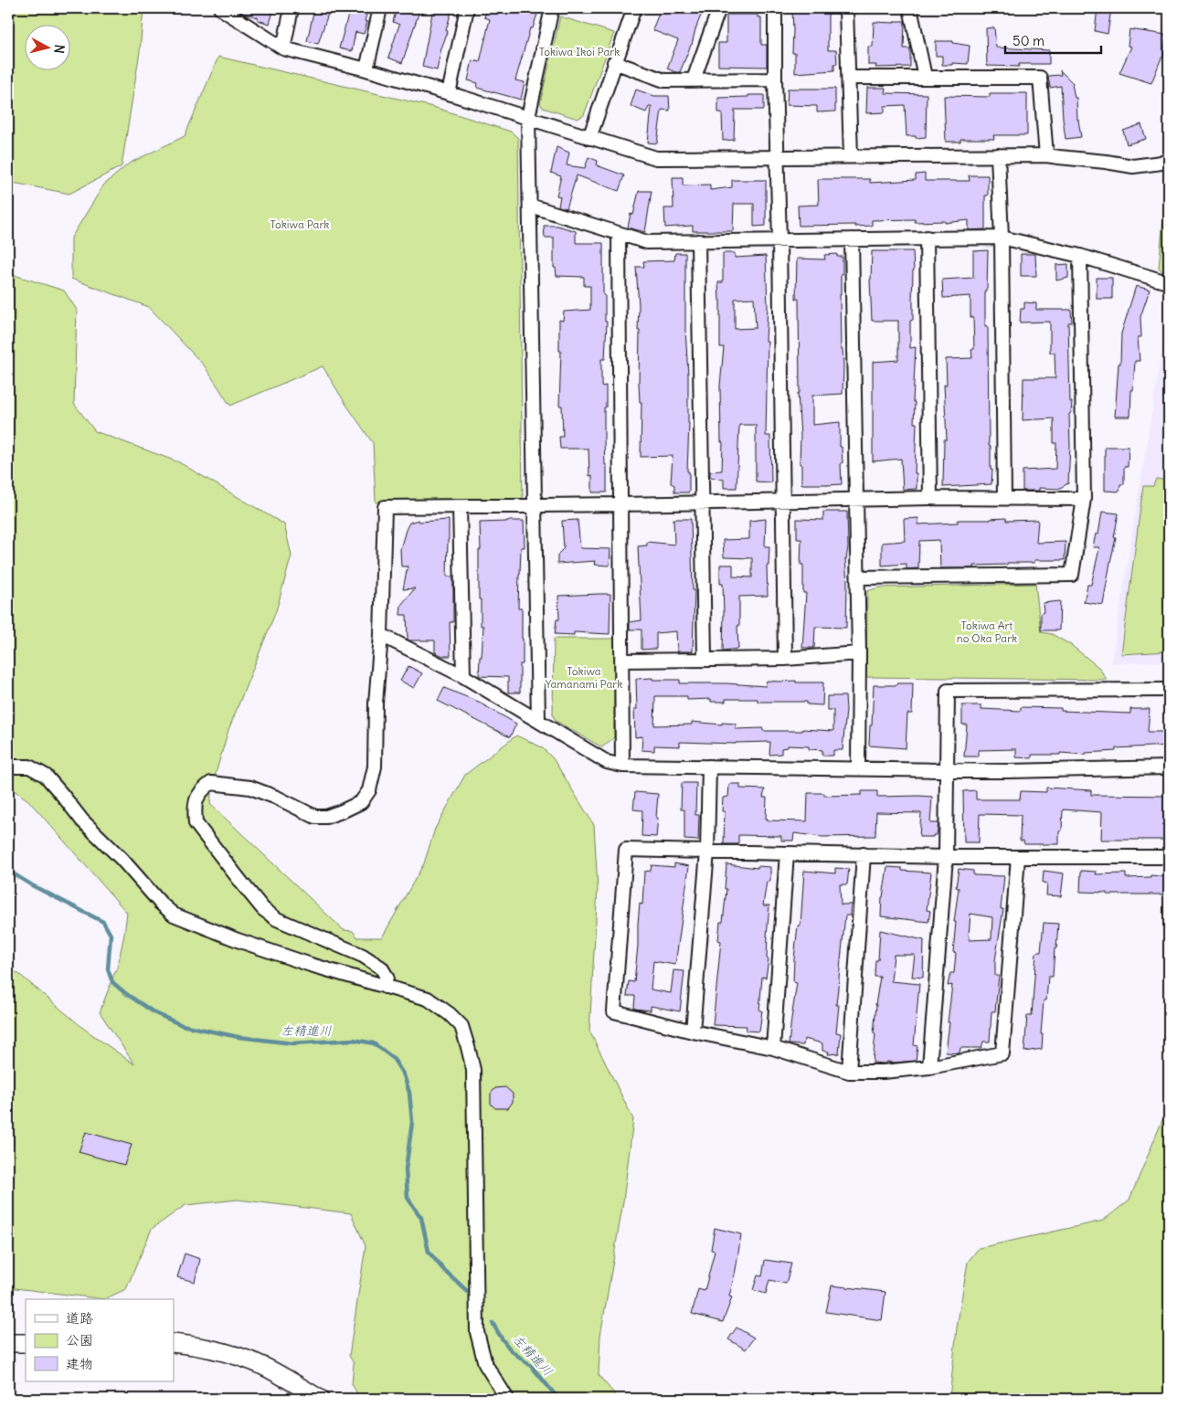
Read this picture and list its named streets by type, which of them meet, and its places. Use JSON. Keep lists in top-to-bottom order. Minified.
{"water":["左精進川"],"parks":["Tokiwa Ikoi Park","Tokiwa Park","Tokiwa Art no Oka Park","Tokiwa Yamanami Park"],"legend":["道路","公園","建物"],"scale_bar":"50 m","north":"right"}
